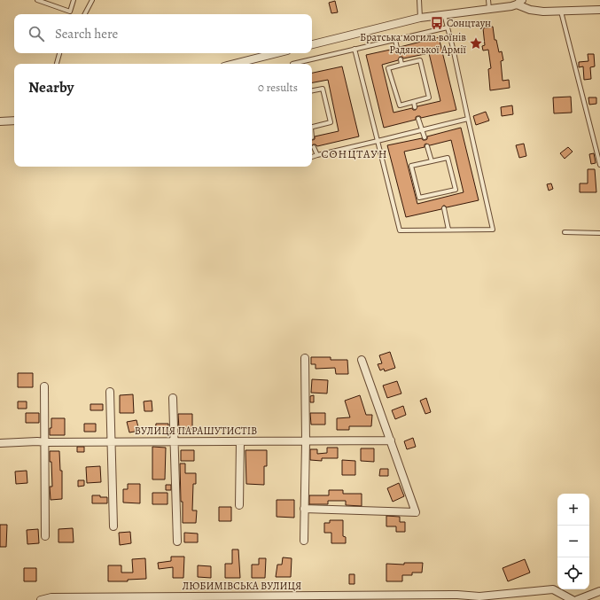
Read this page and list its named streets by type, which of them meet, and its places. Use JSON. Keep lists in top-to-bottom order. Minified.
{"streets":{"street":["ВУЛИЦЯ ПАРАШУТИСТІВ","ЛЮБИМІВСЬКА ВУЛИЦЯ"]},"districts":["СОНЦТАУН"],"places":{"bus stop":["Сонцтаун"],"place":["Братська могила воїнів Радянської Армії"]},"page":{"search":"Search here","heading":["Nearby","0 results"],"map_buttons":["+","−"]}}
